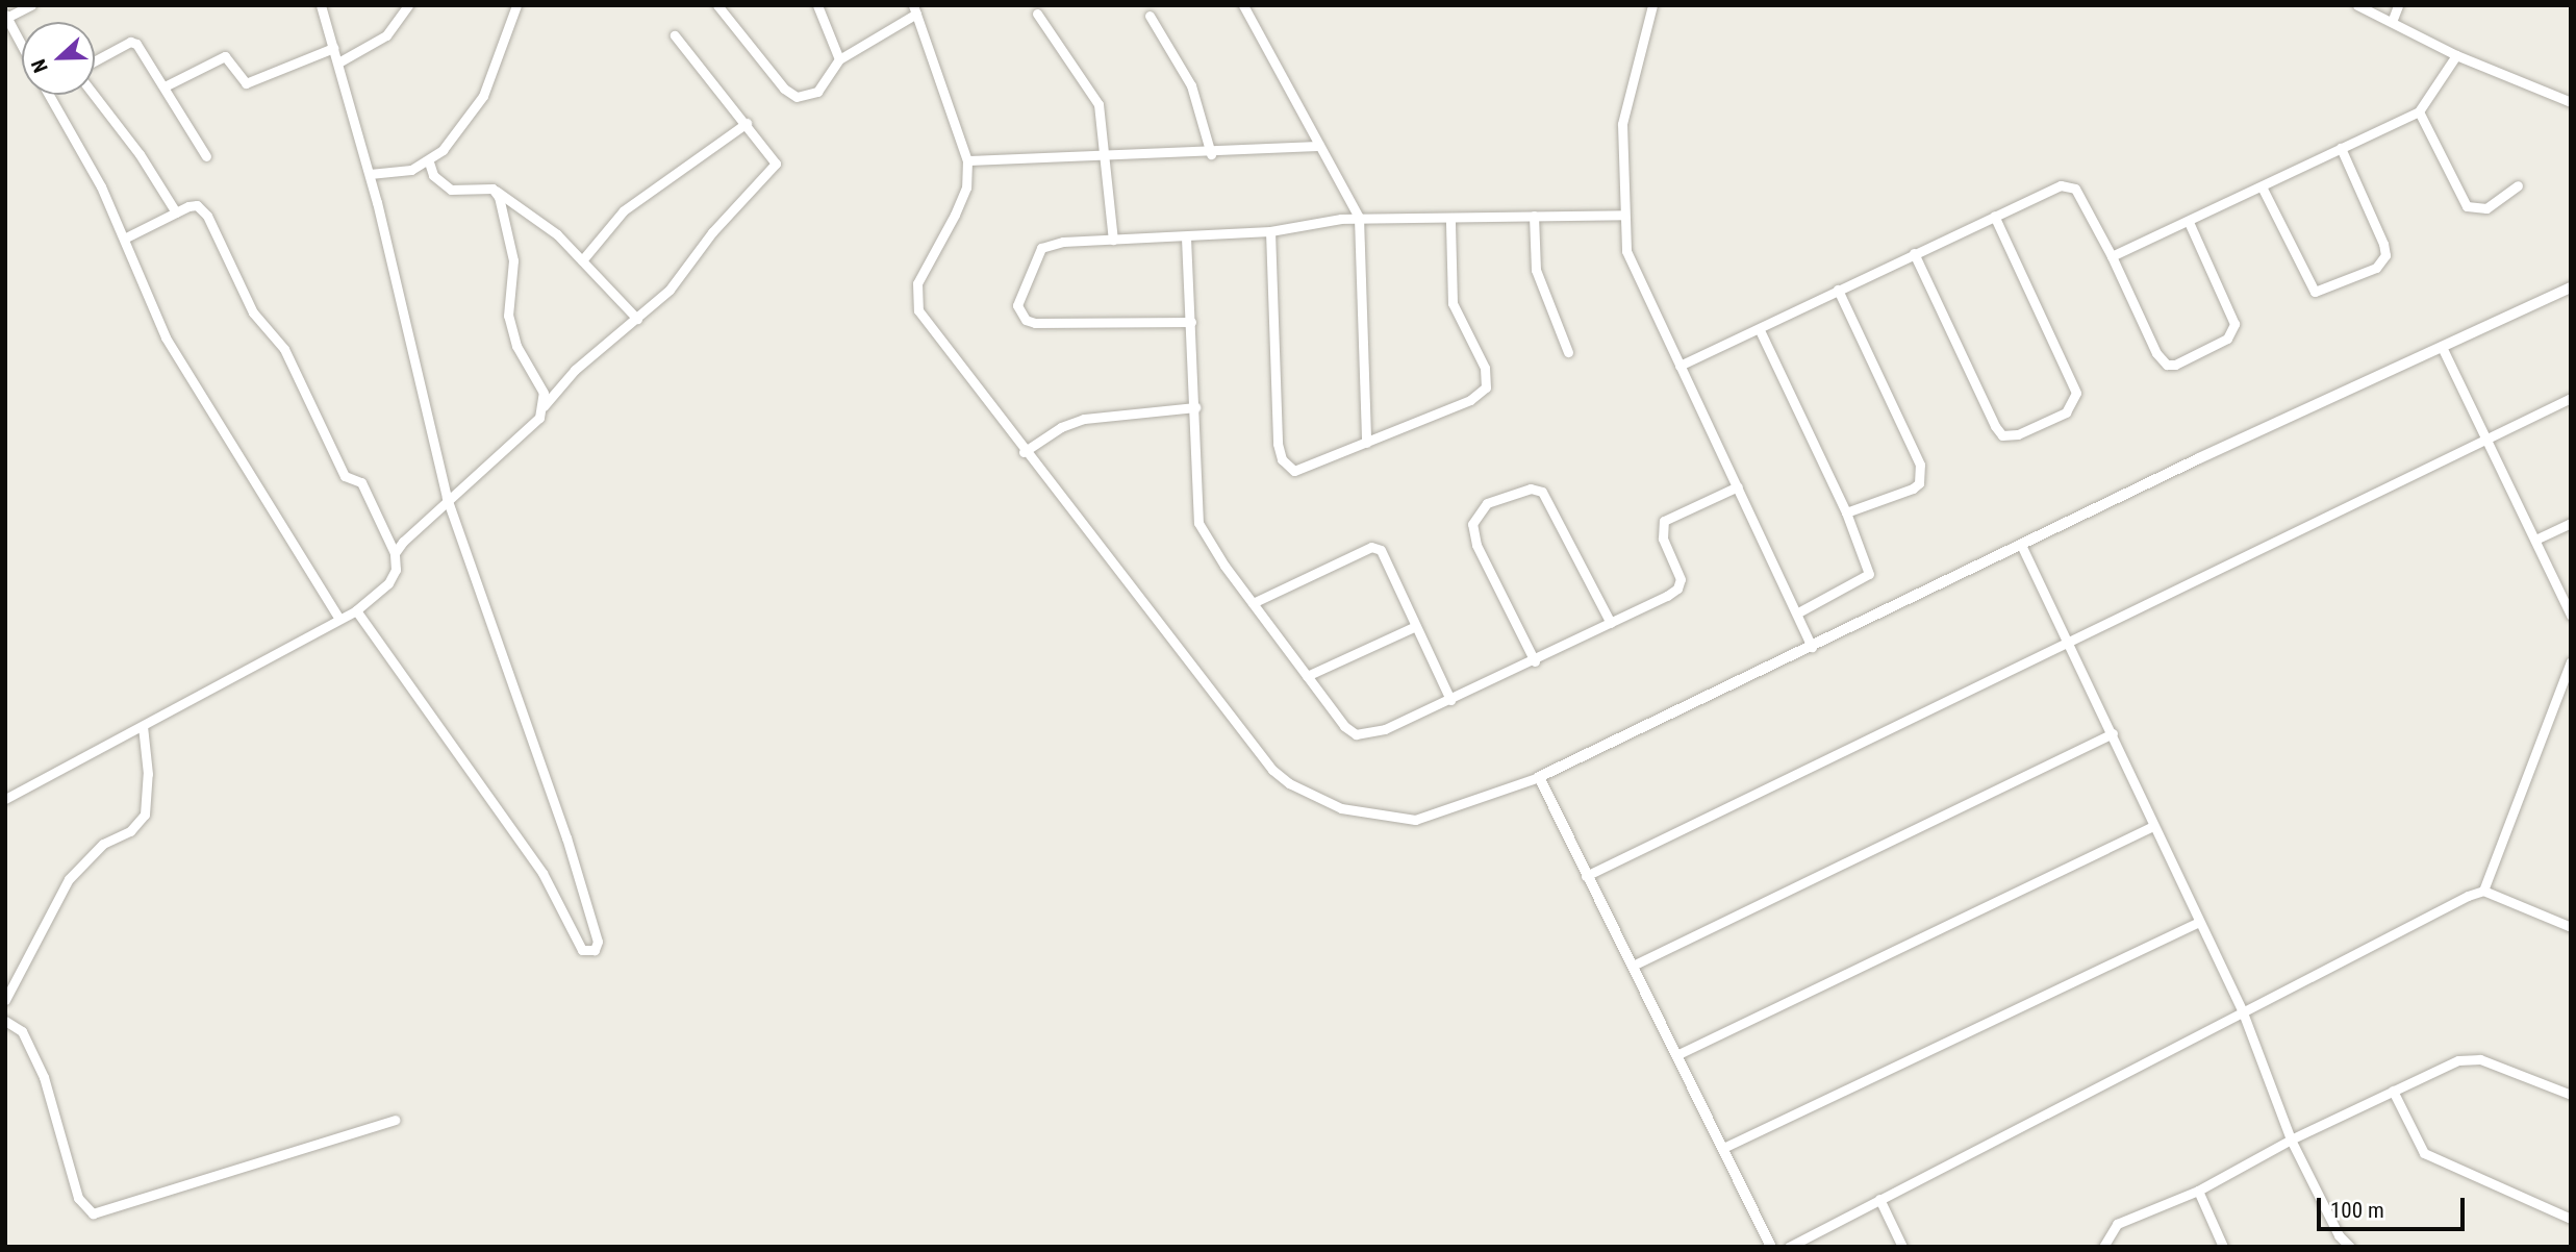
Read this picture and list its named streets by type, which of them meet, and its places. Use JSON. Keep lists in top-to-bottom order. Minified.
{"scale_bar":"100 m","north":"left"}
